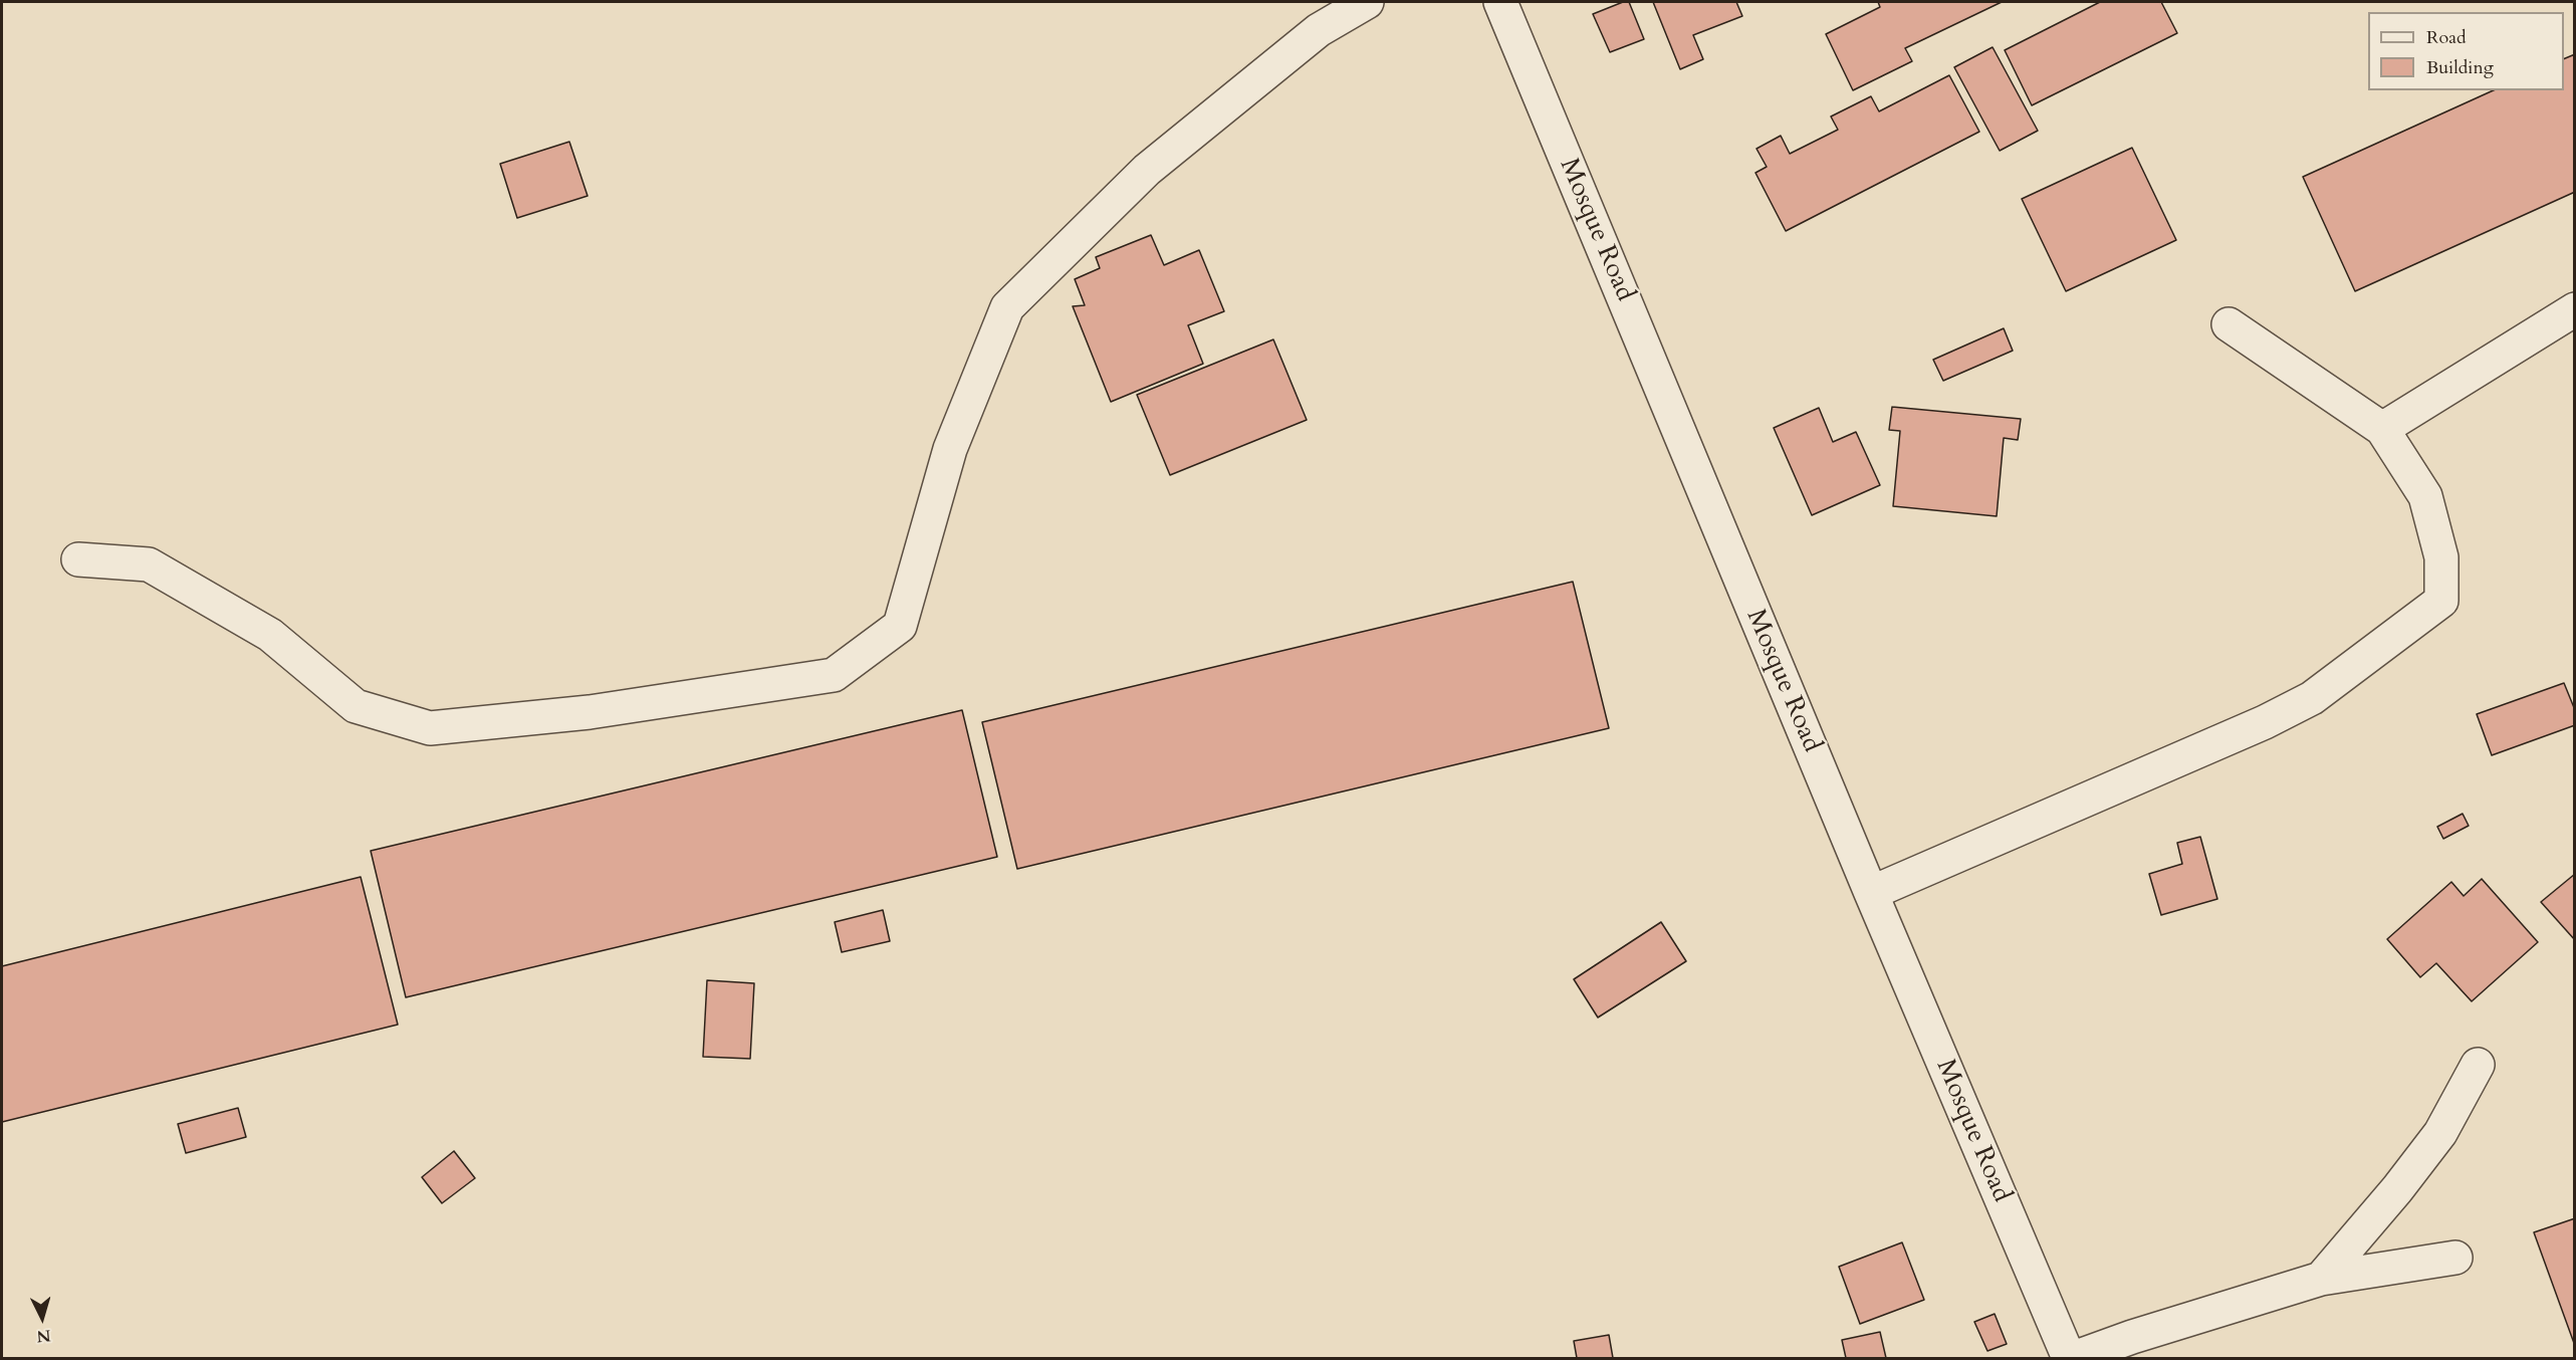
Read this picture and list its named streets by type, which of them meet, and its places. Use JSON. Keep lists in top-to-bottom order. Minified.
{"streets":{"street":["Mosque Road"]},"legend":["Road","Building"],"north":"bottom"}
